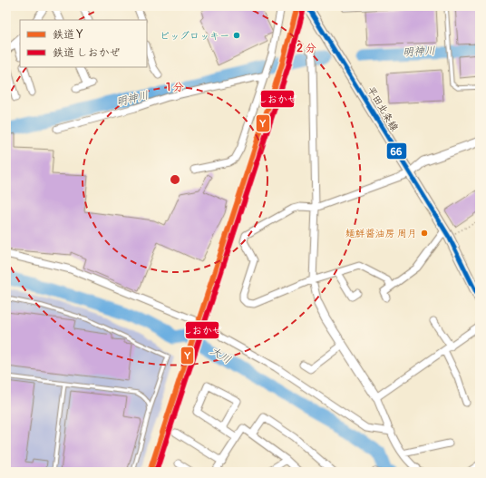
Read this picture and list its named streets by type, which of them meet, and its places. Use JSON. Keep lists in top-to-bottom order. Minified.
{"streets":{"main road":["平田北条線"]},"water":["明神川","大川"],"places":["ビッグロッキー","麺鮮醤油房 周月"],"lines":["rail line Y","transit line 66","rail line しおかぜ"],"legend":["鉄道 Y","鉄道 しおかぜ"],"rings":["2 分","1 分"]}
